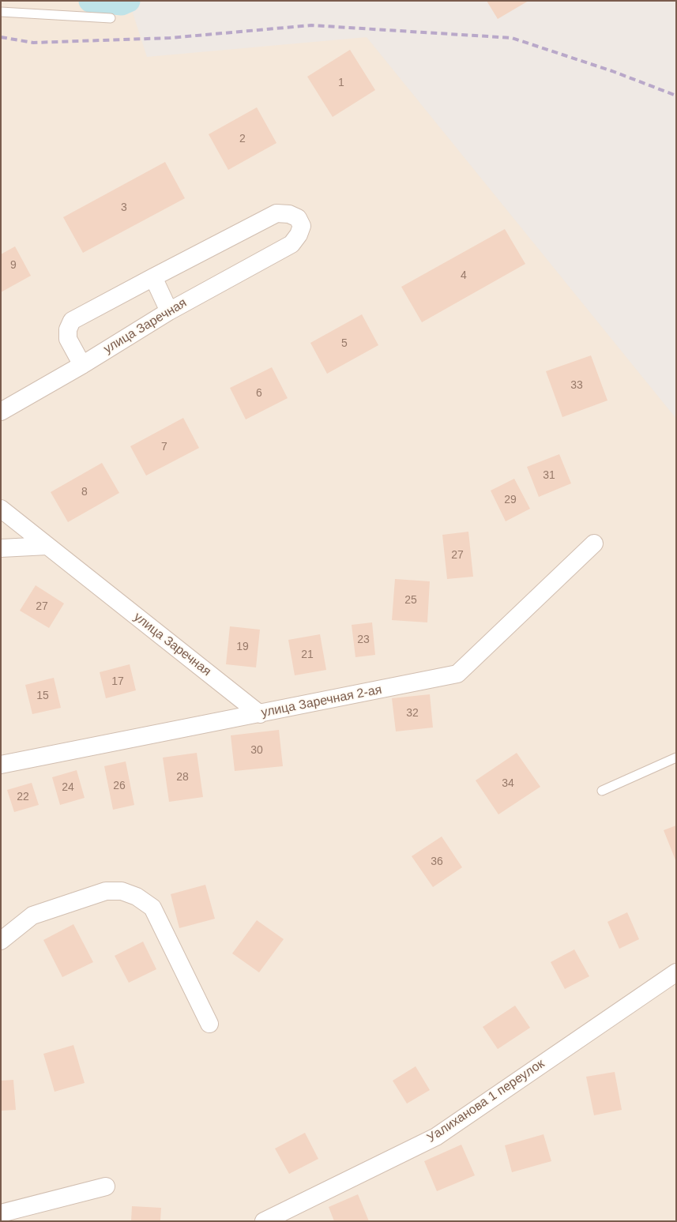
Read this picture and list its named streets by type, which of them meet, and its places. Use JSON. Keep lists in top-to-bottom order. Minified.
{"streets":{"street":["улица Заречная","улица Заречная 2-ая","Уалиханова 1 переулок"]},"crossings":[["улица Заречная","улица Заречная 2-ая"]],"house_numbers":["1","2","3","9","4","5","33","6","7","31","8","29","27","25","27","23","19","21","17","15","32","30","28","34","26","24","22","36"]}
